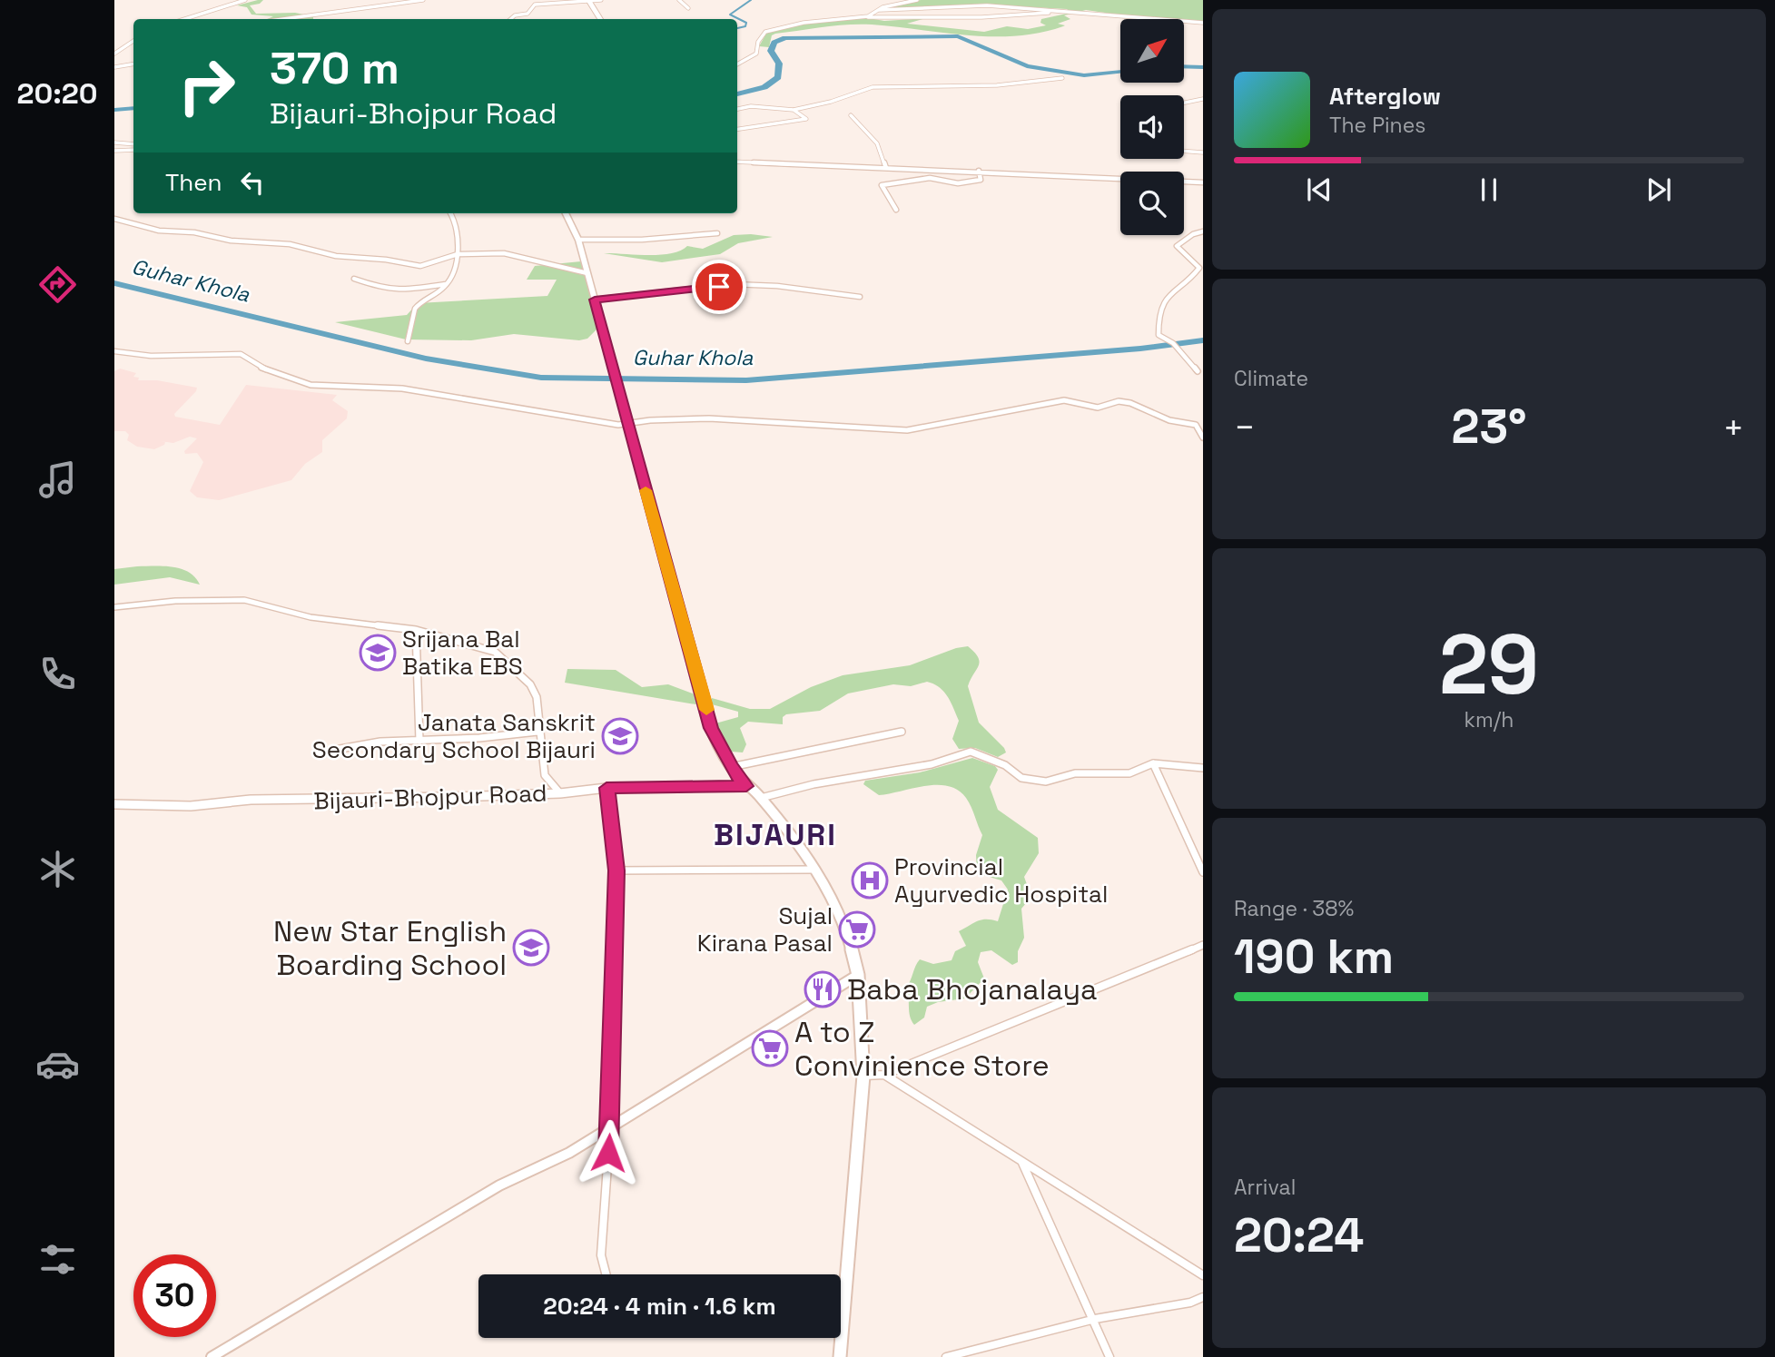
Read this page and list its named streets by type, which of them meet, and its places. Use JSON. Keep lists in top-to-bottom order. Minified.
{"streets":{"street":["Bijauri-Bhojpur Road"]},"districts":["BIJAURI"],"water":["Guhar Khola"],"places":{"school or university":["Srijana Bal Batika EBS","Janata Sanskrit Secondary School Bijauri","New Star English Boarding School"],"hospital":["Provincial Ayurvedic Hospital"],"supermarket":["Sujal Kirana Pasal","A to Z Convinience Store"],"restaurant":["Baba Bhojanalaya"]},"north":"top right","page":{"tabs":"20:20","turn":["370 m","Bijauri-Bhojpur Road"],"song":["Afterglow","The Pines"],"then":"Then","tile":["Climate",["29","km/h"],["Range · 38%","190 km"],["Arrival","20:24"]],"heat":["−","23°","+"],"limit":"30","trip":"20:24 · 4 min · 1.6 km"}}
